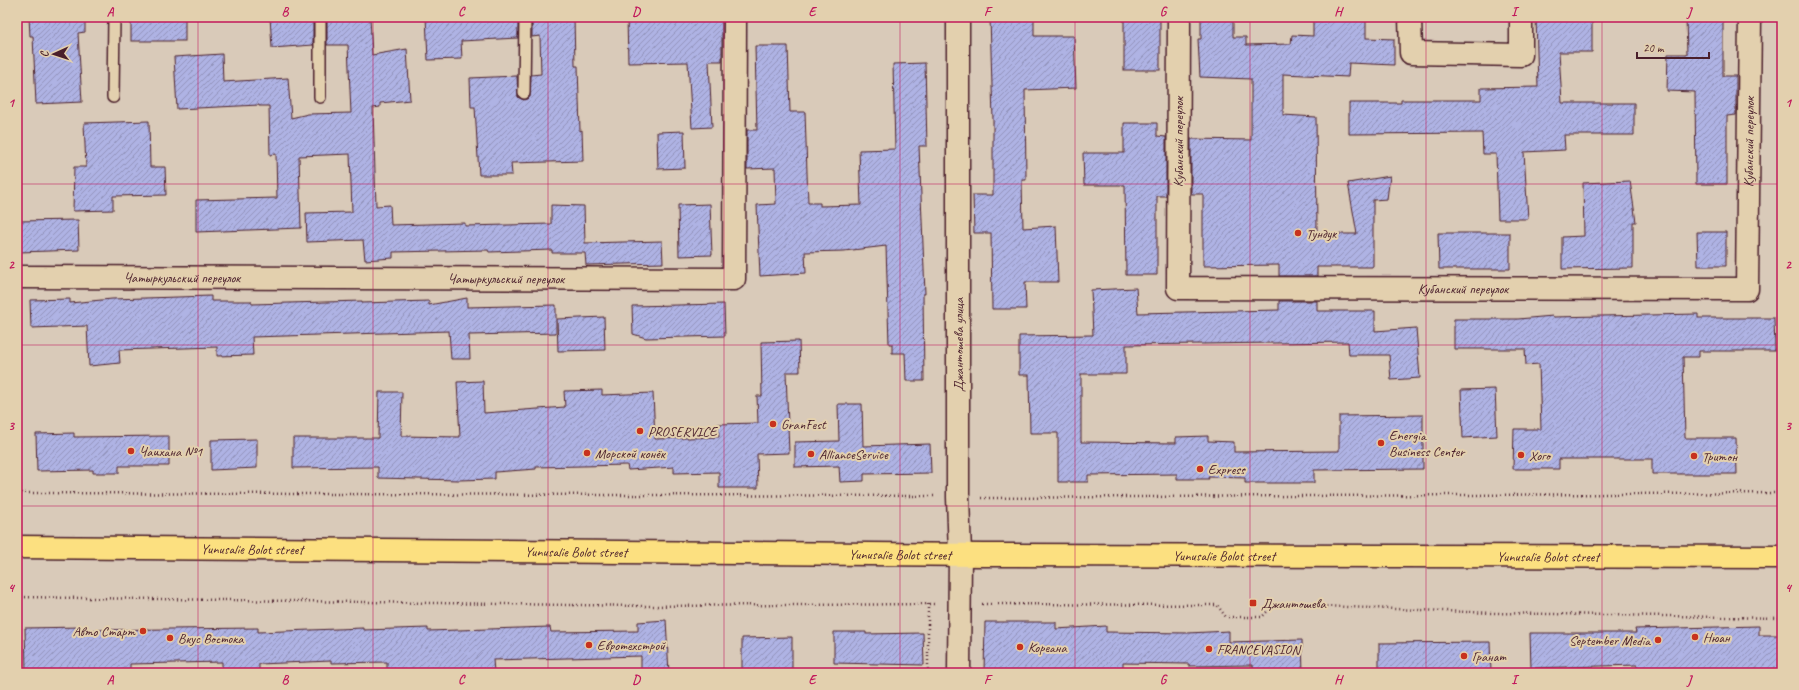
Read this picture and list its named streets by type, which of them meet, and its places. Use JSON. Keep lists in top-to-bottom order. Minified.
{"streets":{"main road":["Yunusalie Bolot street"],"street":["Кубанский переулок","Чатыркульский переулок","Джантошева улица"]},"crossings":[["Джантошева улица","Yunusalie Bolot street"]],"places":{"other":["Тундук","GranFest","PROSERVICE","Energia Business Center","Чаихана №1","Морской конёк","AllianceService","Хого","Тритон","Express","Авто Старт","Нюан","Вкус Востока","September Media","Евротехстрой","Кореана","FRANCEVASION","Гранат"],"transit":["Джантошева"]},"scale_bar":"20 m","north":"left","grid":{"columns":["A","B","C","D","E","F","G","H","I","J"],"rows":["1","2","3","4"]}}
